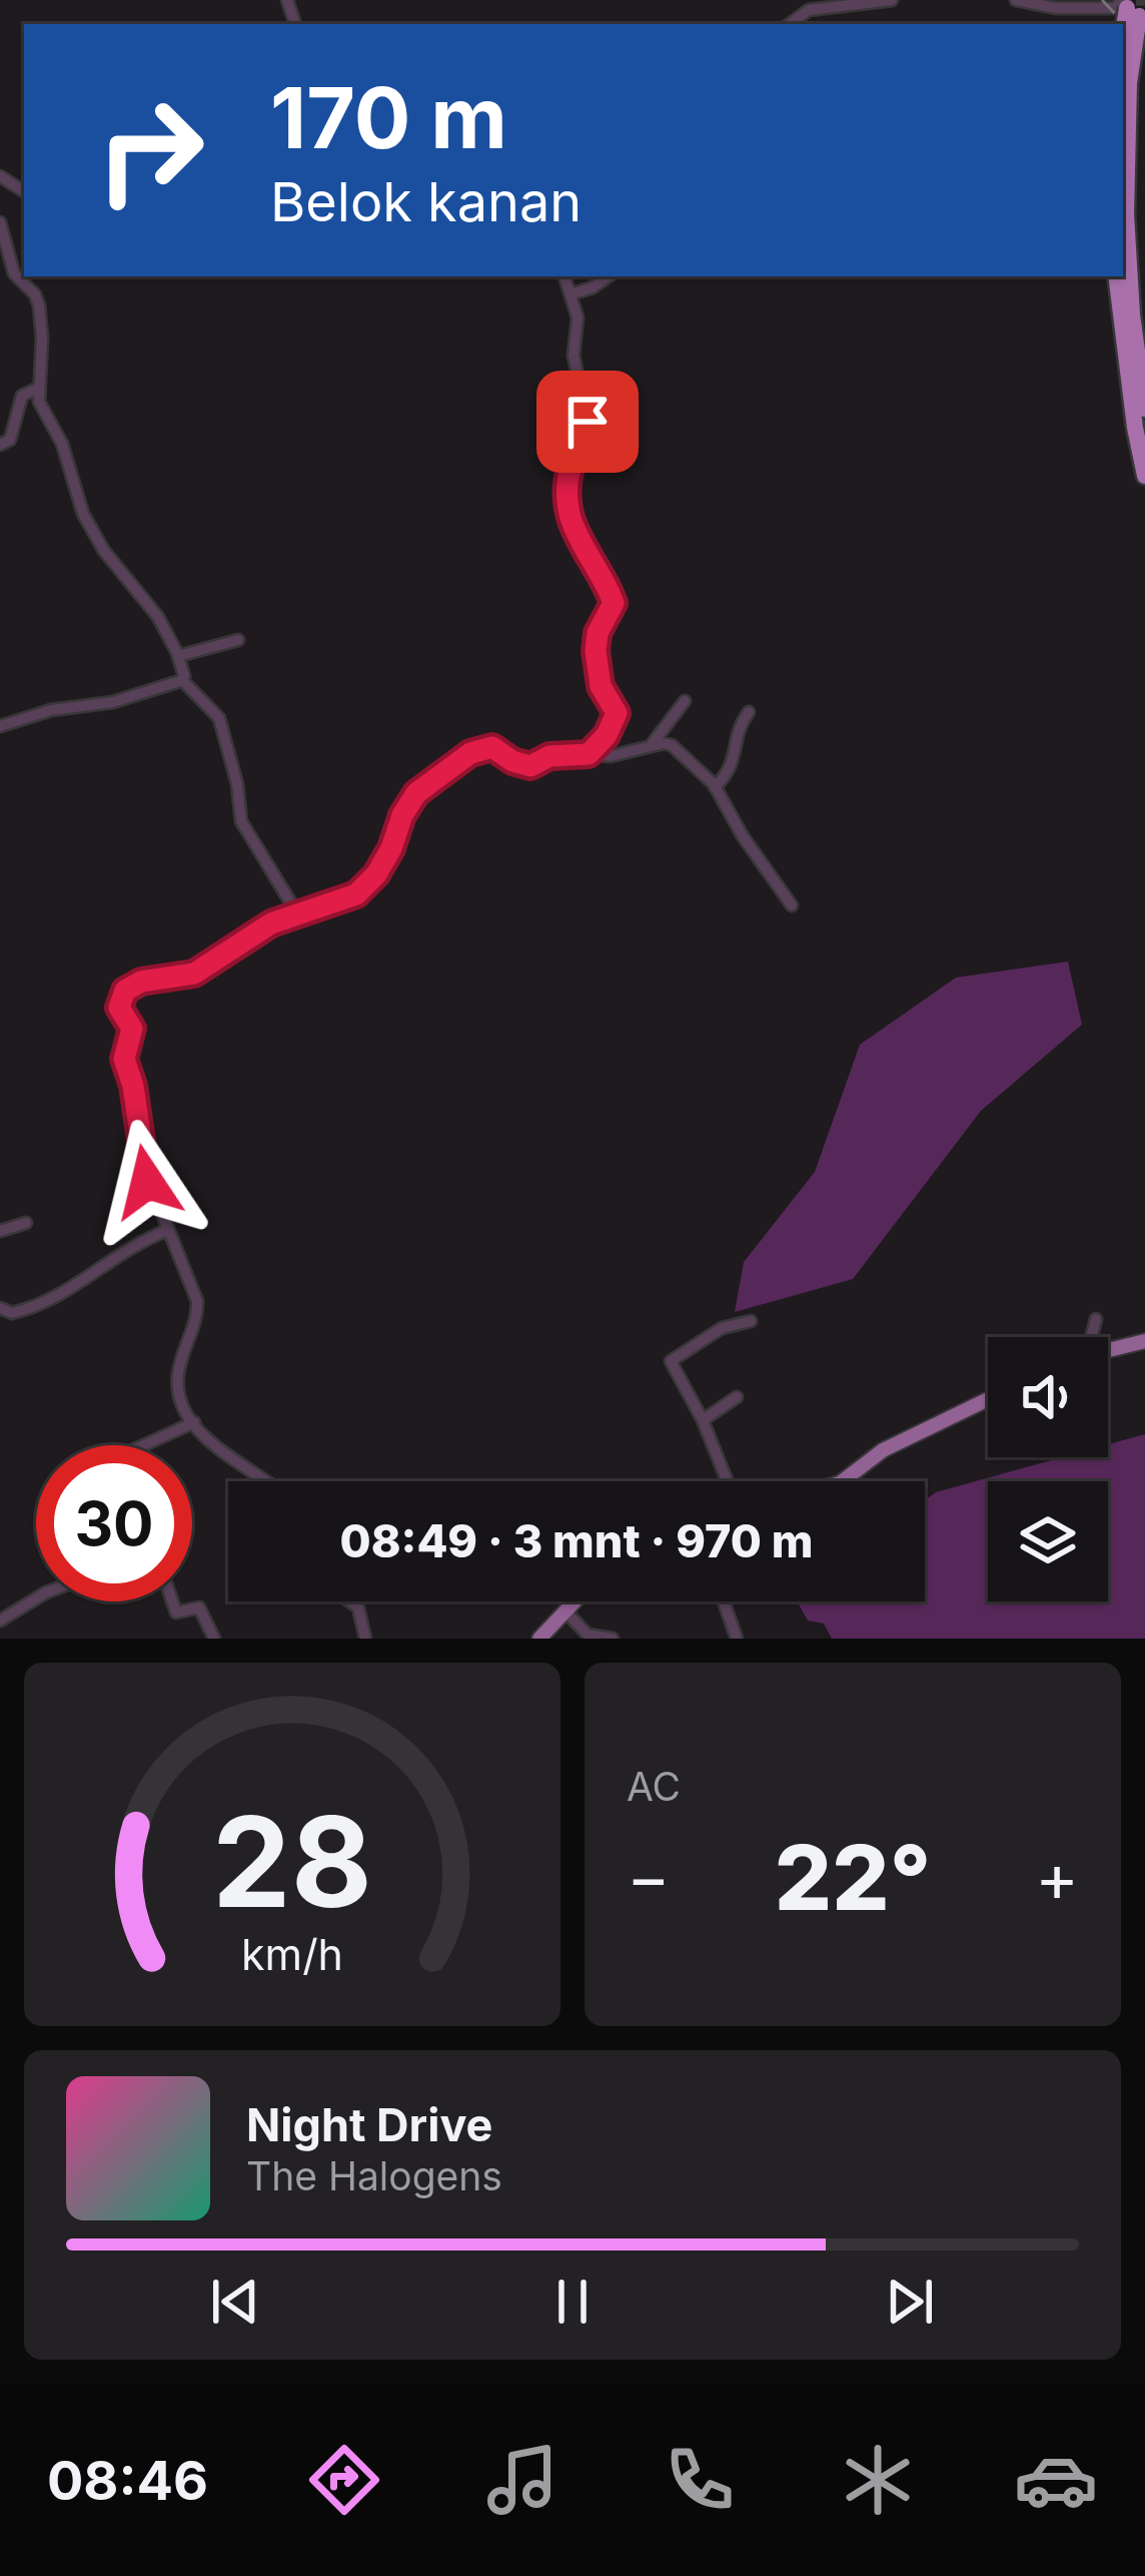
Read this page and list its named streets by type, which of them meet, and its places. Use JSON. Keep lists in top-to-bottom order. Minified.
{"page":{"turn":["170 m","Belok kanan"],"limit":"30","trip":"08:49 · 3 mnt · 970 m","tile":"AC","heat":["−","22°","+"],"song":["Night Drive","The Halogens"],"tabs":"08:46","gauge":["28","km/h"]}}
